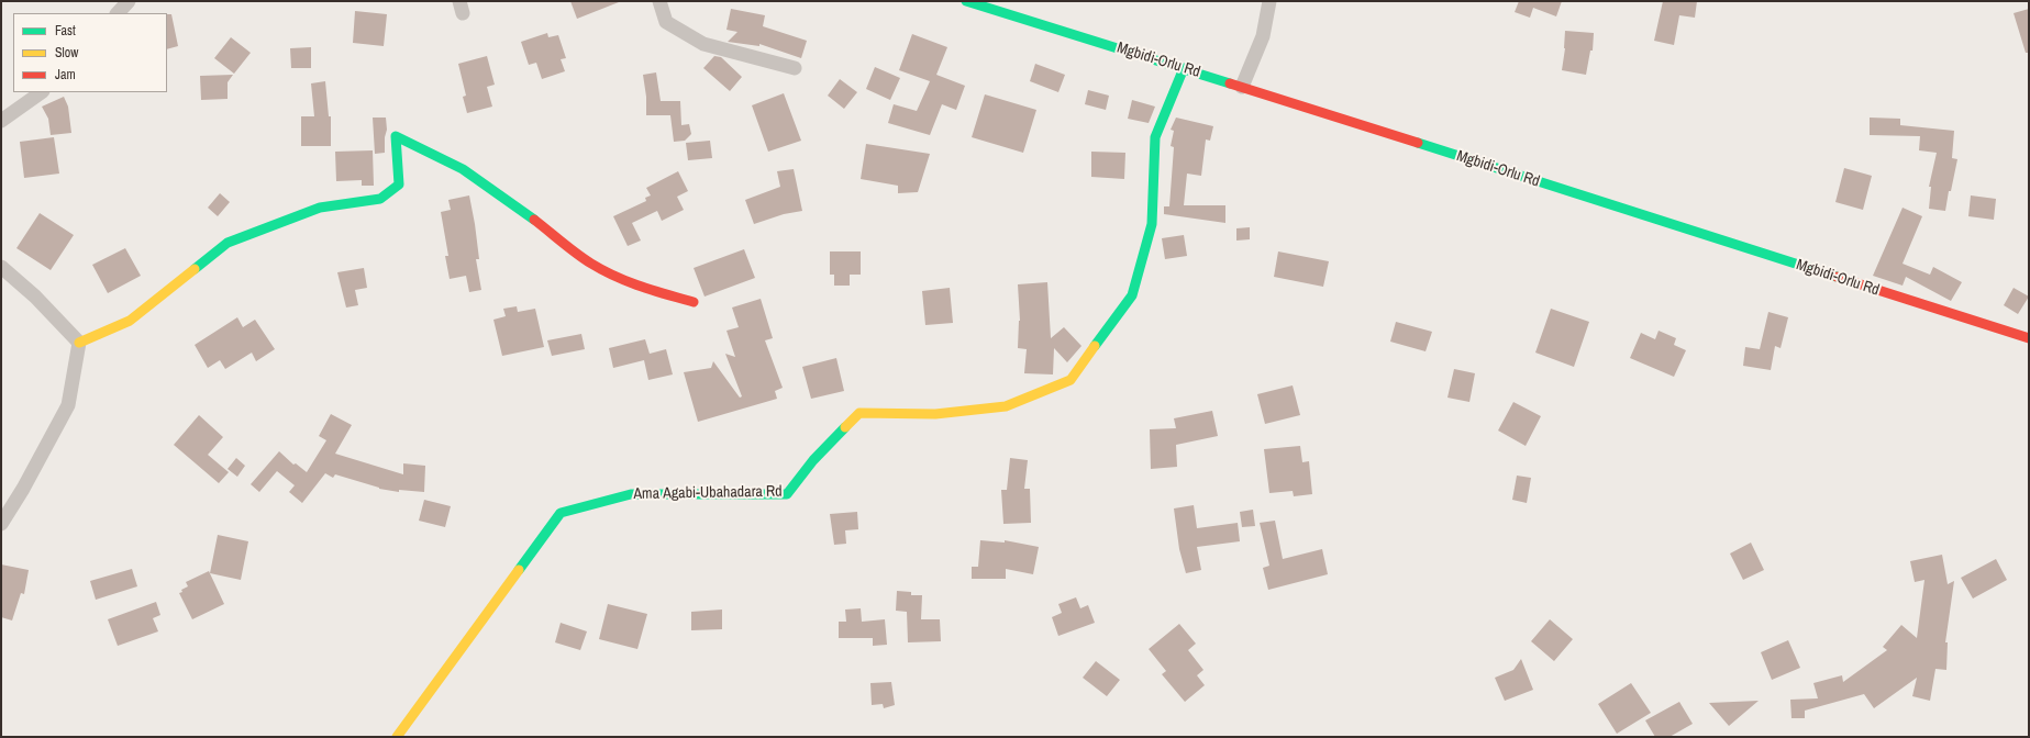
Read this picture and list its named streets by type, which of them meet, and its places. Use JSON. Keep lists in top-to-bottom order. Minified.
{"streets":{"street":["Mgbidi-Orlu Rd","Ama Agabi-Ubahadara Rd"]},"crossings":[["Mgbidi-Orlu Rd","Ama Agabi-Ubahadara Rd"]],"legend":["Fast","Slow","Jam"]}
